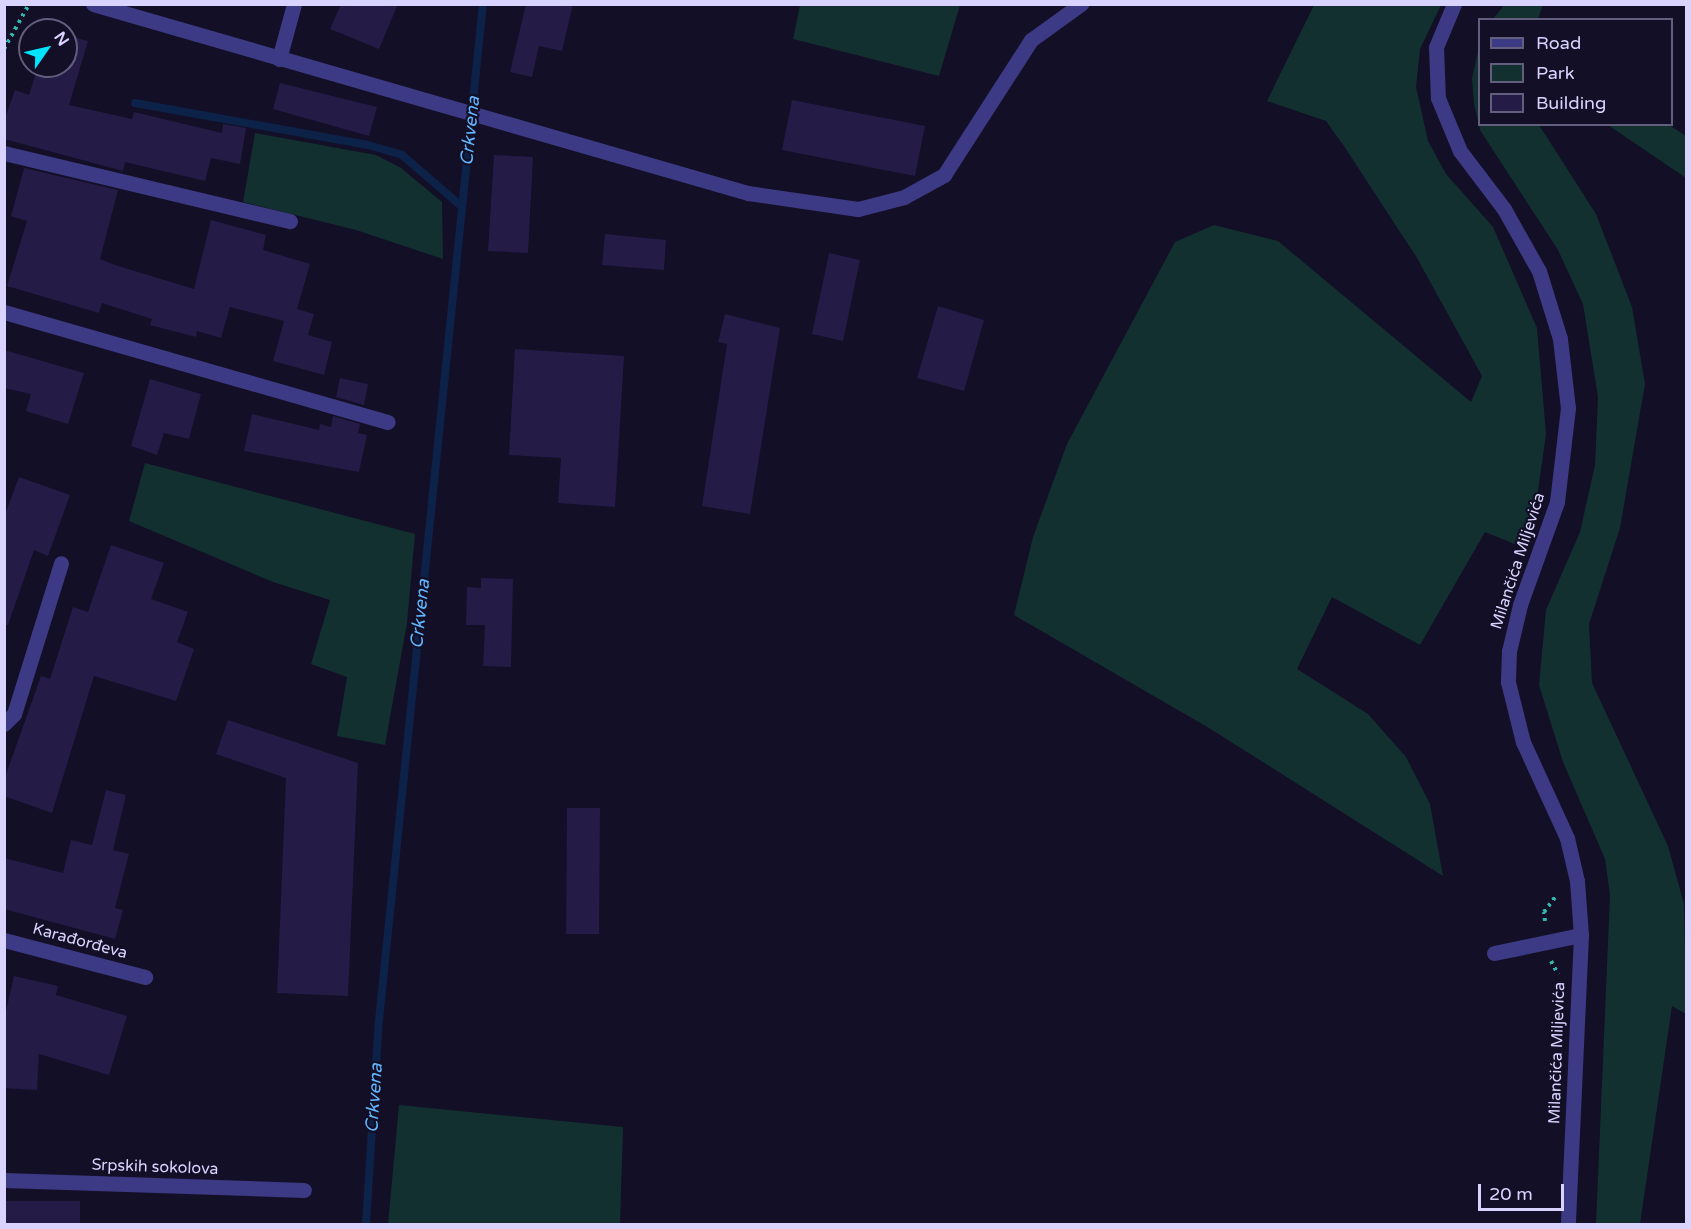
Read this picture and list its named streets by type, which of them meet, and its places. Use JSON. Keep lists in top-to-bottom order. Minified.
{"streets":{"street":["Milančića Miljevića","Karađorđeva","Srpskih sokolova"]},"water":["Crkvena"],"legend":["Road","Park","Building"],"scale_bar":"20 m","north":"top right"}
